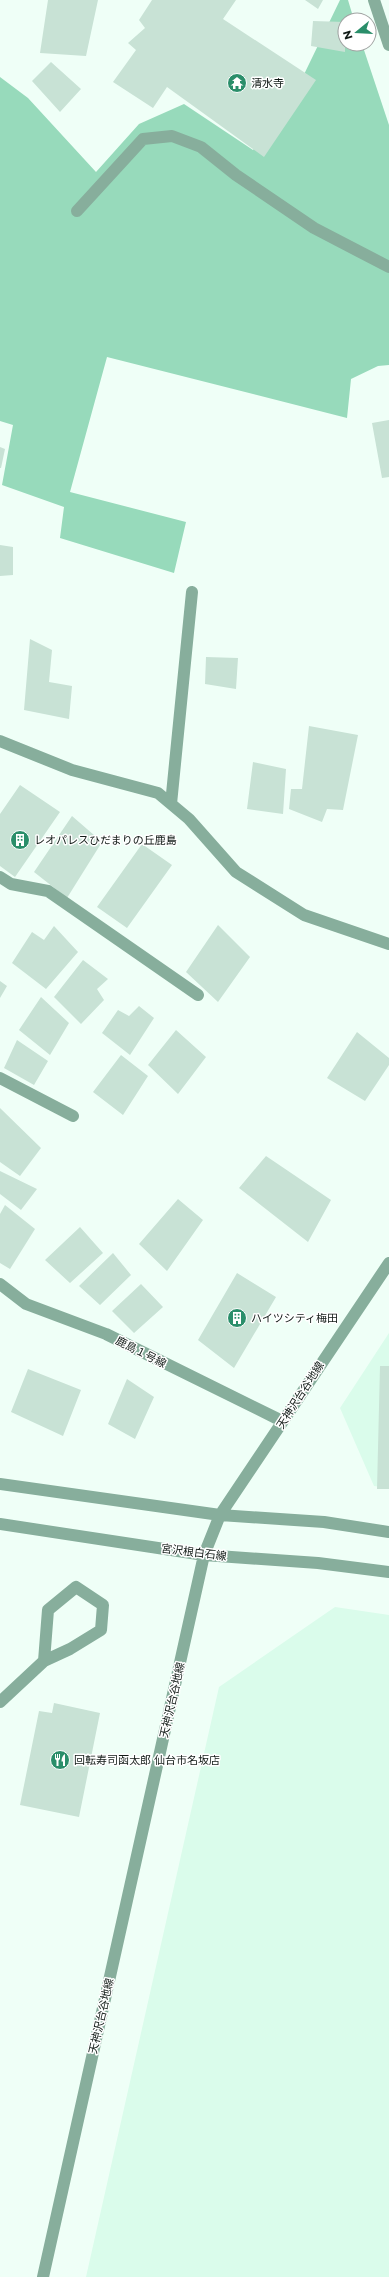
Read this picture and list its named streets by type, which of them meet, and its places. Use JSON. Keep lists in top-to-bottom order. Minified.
{"streets":{"street":["鹿島１号線","天神沢台谷地線","宮沢根白石線"]},"crossings":[["鹿島１号線","天神沢台谷地線"],["天神沢台谷地線","宮沢根白石線"]],"places":{"temple":["清水寺"],"building":["レオパレスひだまりの丘鹿島","ハイツシティ梅田"],"restaurant":["回転寿司函太郎 仙台市名坂店"]},"north":"left"}
